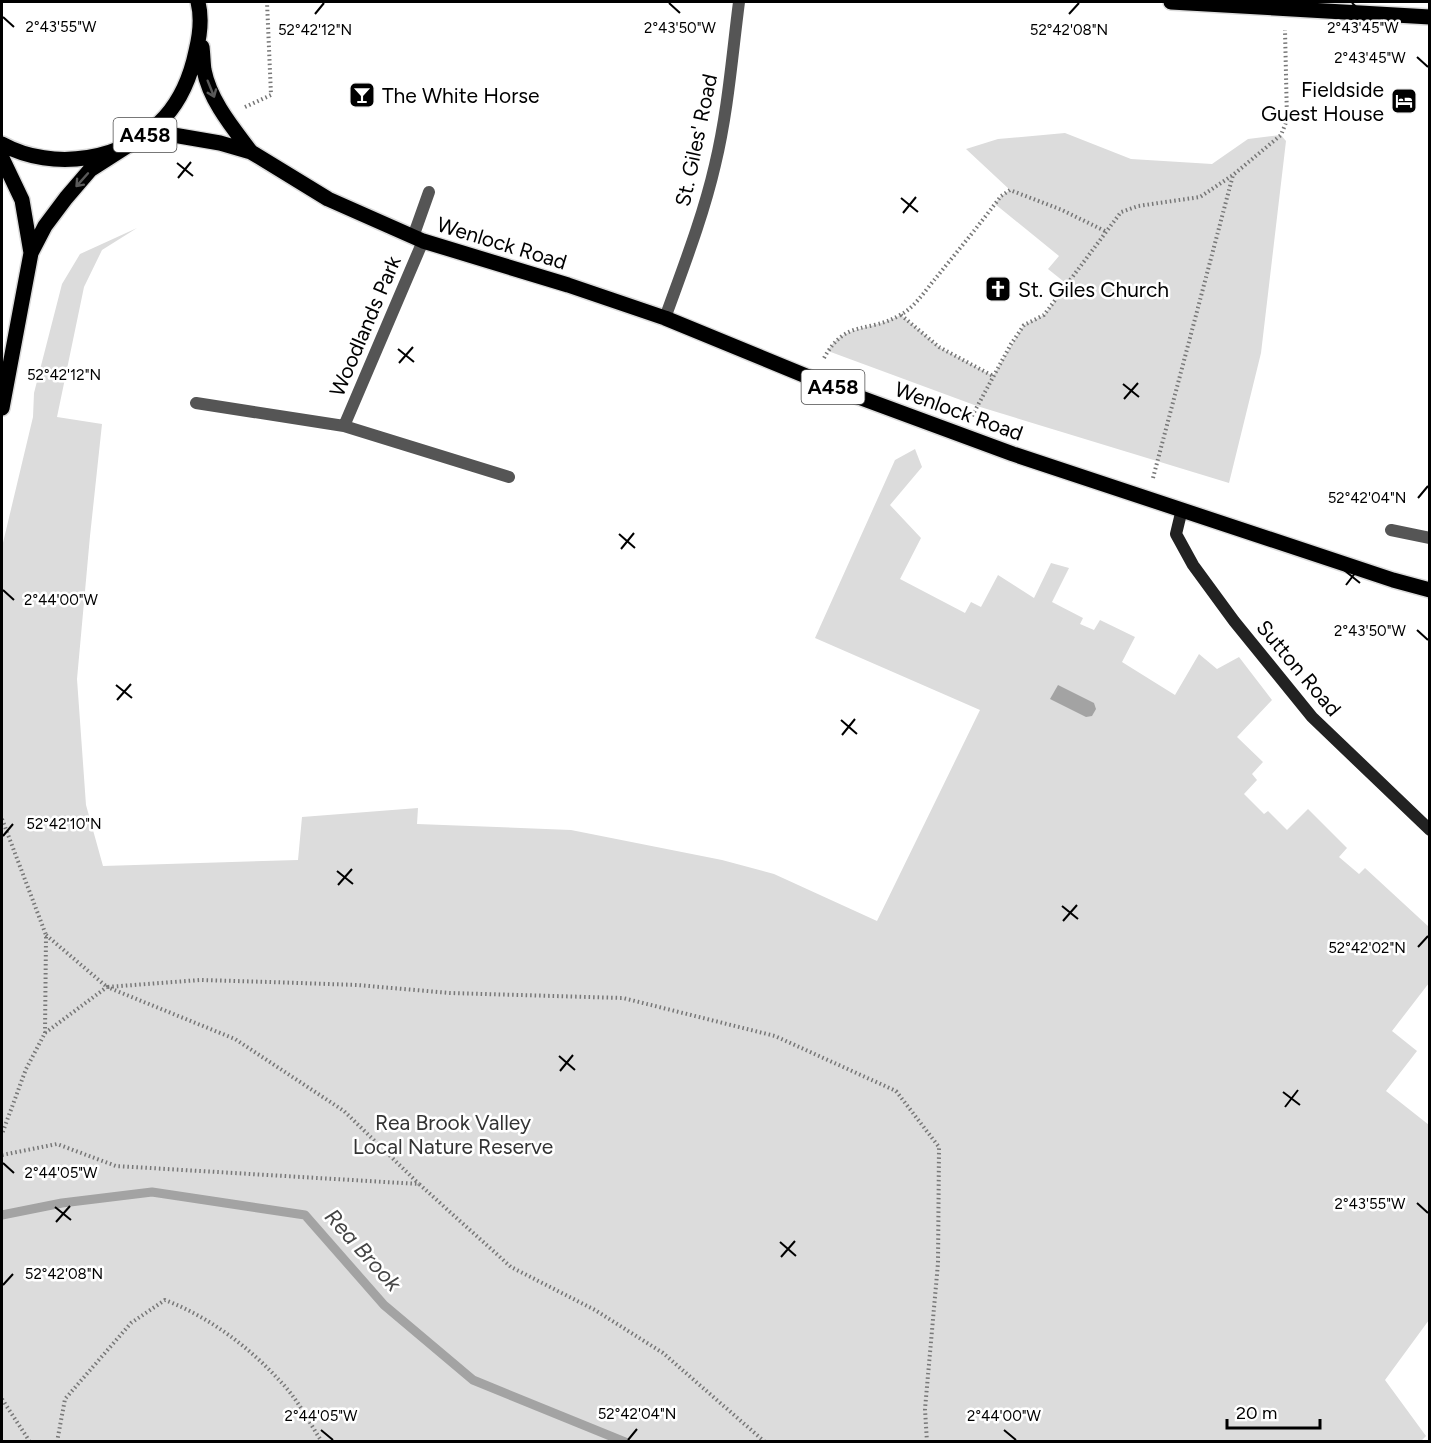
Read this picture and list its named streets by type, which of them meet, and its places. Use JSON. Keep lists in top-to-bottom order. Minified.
{"streets":{"main road":["A458","Wenlock Road"],"street":["St. Giles' Road","Woodlands Park","Sutton Road"]},"crossings":[["A458","Wenlock Road"],["St. Giles' Road","Wenlock Road"],["Wenlock Road","Woodlands Park"],["Wenlock Road","Sutton Road"]],"water":["Rea Brook"],"parks":["Rea Brook Valley Local Nature Reserve"],"places":{"bar":["The White Horse"],"hotel":["Fieldside Guest House"],"church":["St. Giles Church"]},"scale_bar":"20 m","coordinates":["2°43'55\"W","2°43'50\"W","2°43'45\"W","52°42'12\"N","52°42'08\"N","52°42'04\"N","2°44'00\"W","52°42'10\"N","52°42'02\"N","2°44'05\"W"]}
